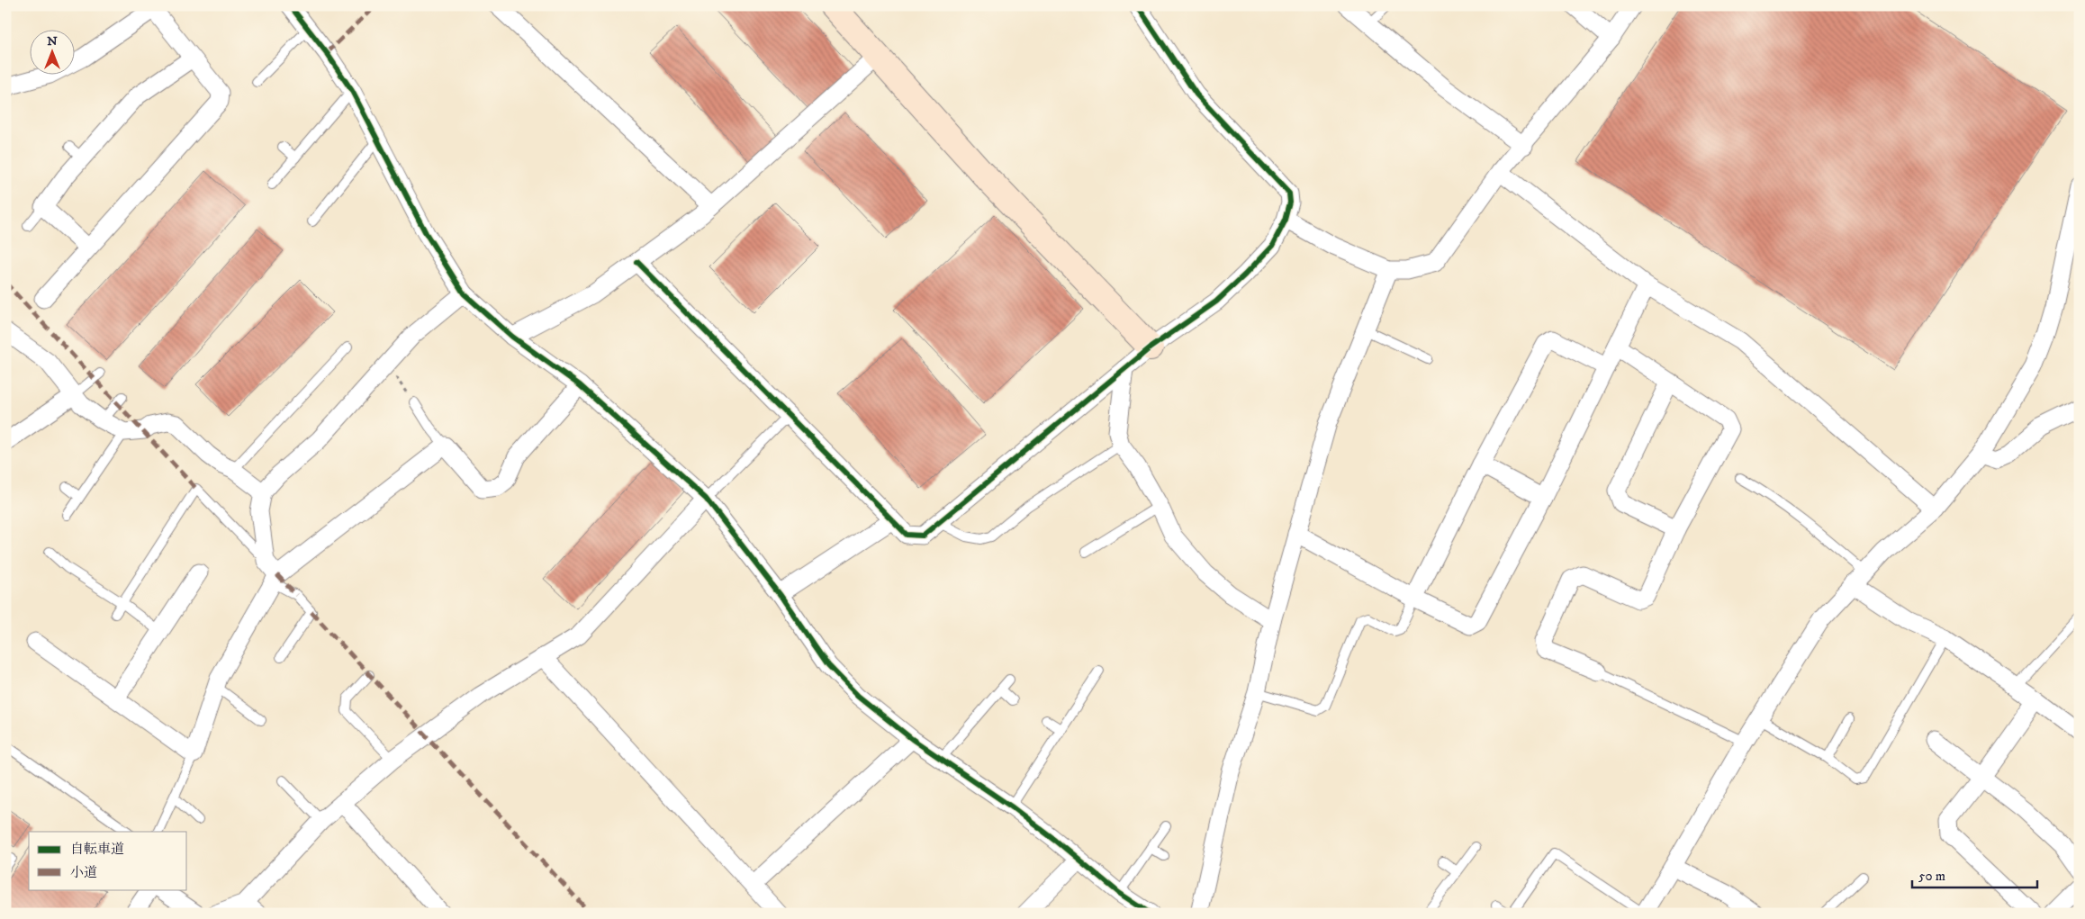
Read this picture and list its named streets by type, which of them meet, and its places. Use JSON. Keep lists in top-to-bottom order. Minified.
{"legend":["自転車道","小道"],"scale_bar":"50 m","north":"top"}
